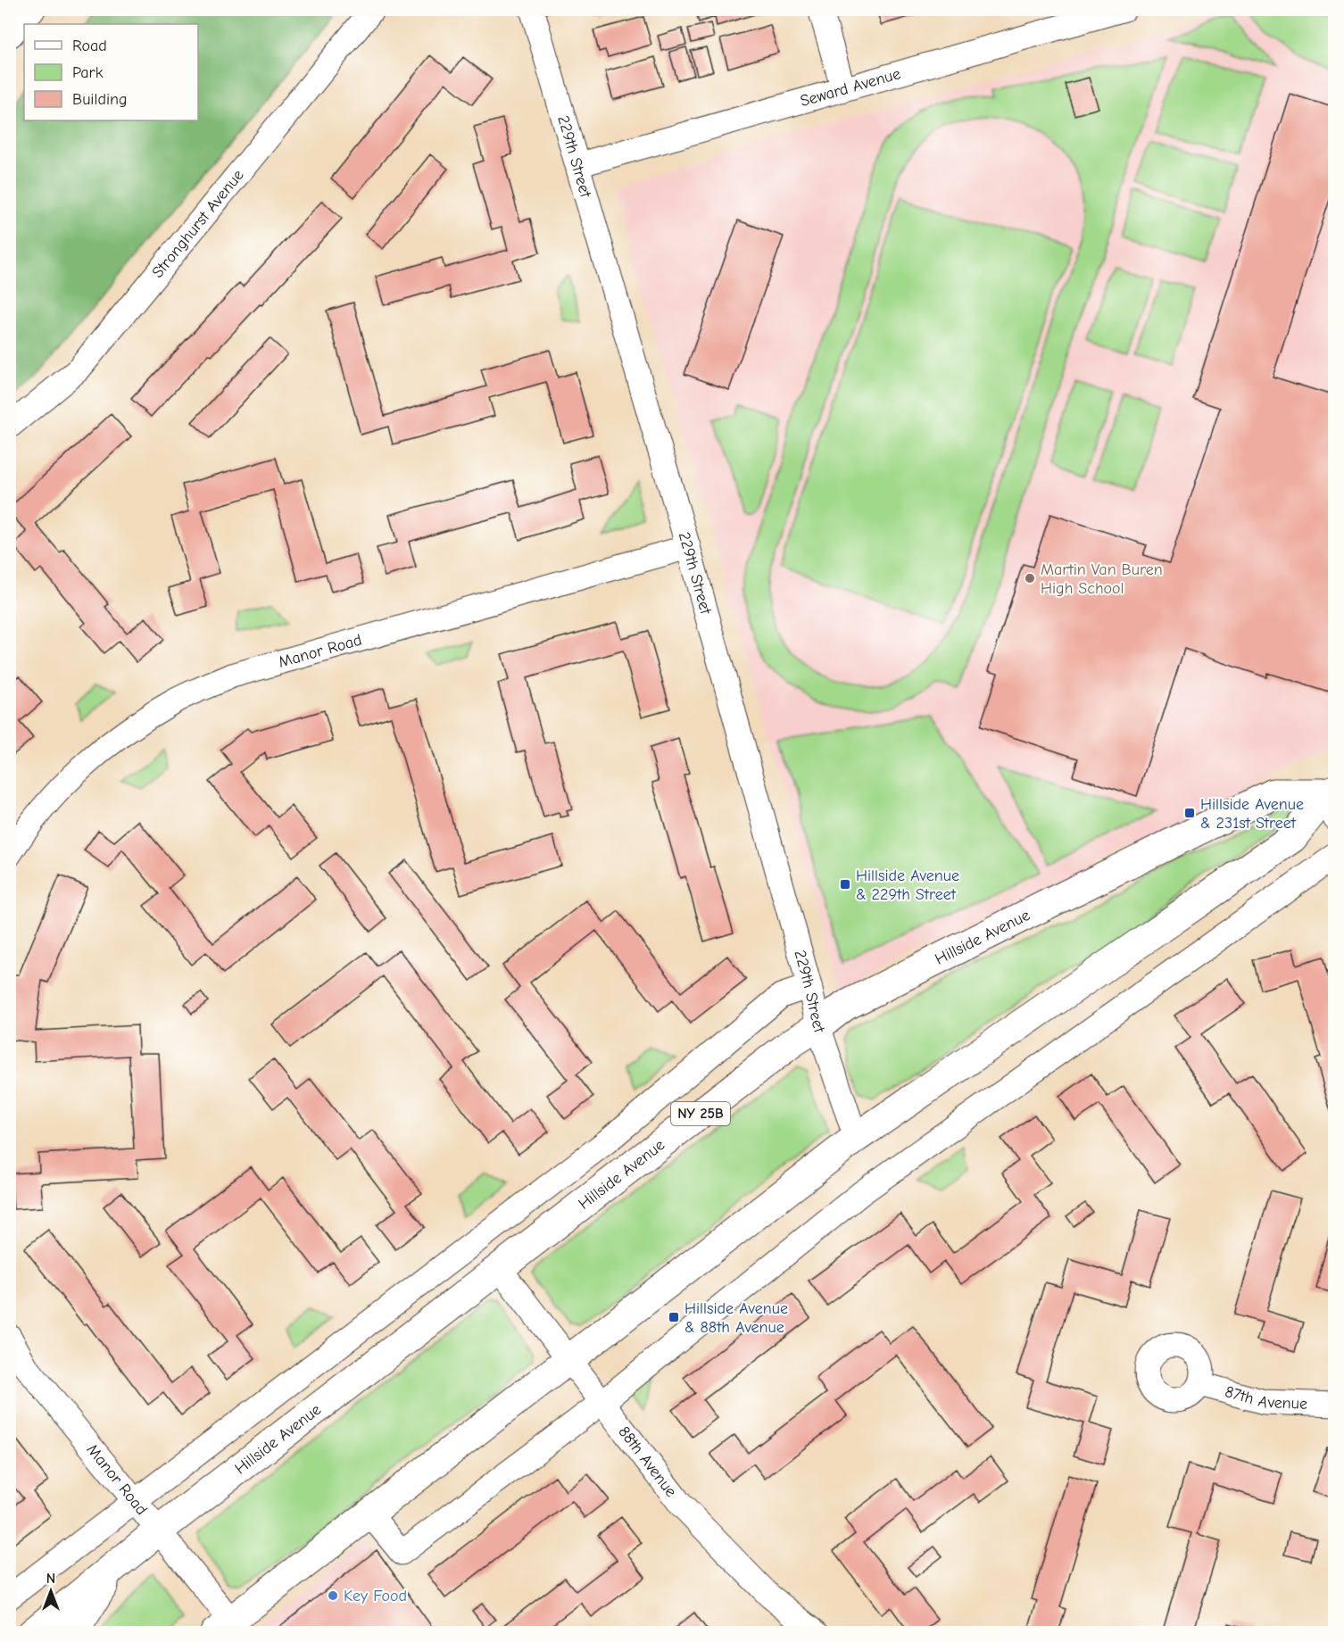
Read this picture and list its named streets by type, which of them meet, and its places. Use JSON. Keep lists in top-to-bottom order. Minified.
{"streets":{"main road":["Hillside Avenue","NY 25B"],"street":["Seward Avenue","229th Street","Stronghurst Avenue","Manor Road","87th Avenue","88th Avenue"]},"crossings":[["Seward Avenue","229th Street"],["229th Street","Manor Road"],["229th Street","Hillside Avenue"],["Manor Road","Hillside Avenue"],["Hillside Avenue","88th Avenue"]],"places":{"other":["Martin Van Buren High School","Key Food"],"transit":["Hillside Avenue & 231st Street","Hillside Avenue & 229th Street","Hillside Avenue & 88th Avenue"]},"legend":["Road","Park","Building"],"north":"top"}
